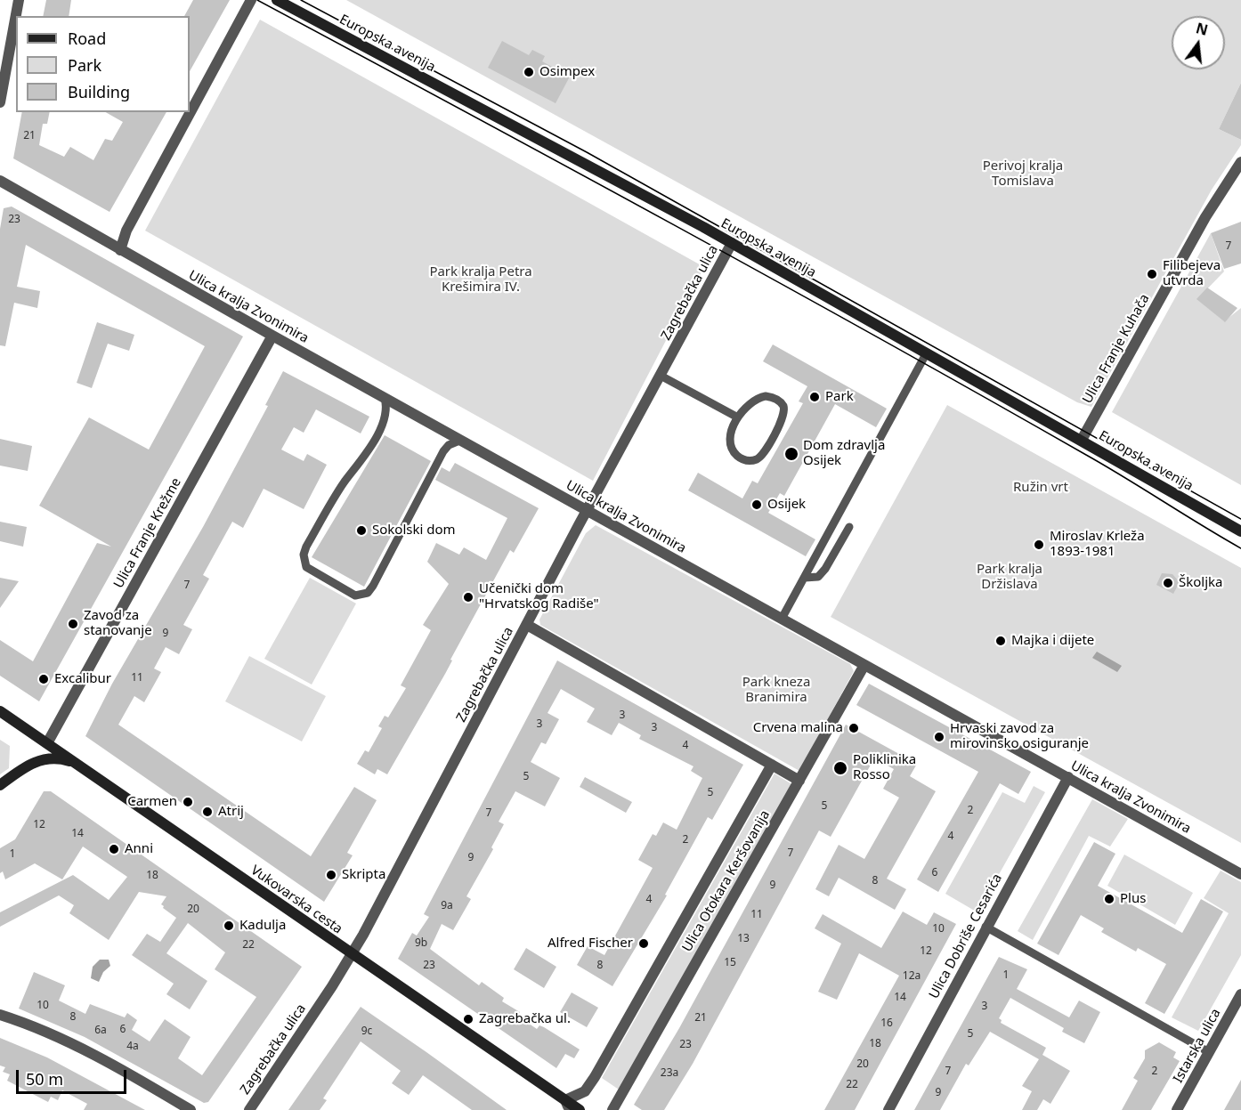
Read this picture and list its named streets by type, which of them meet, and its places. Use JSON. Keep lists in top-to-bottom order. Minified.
{"streets":{"street":["Europska avenija","Zagrebačka ulica","Ulica kralja Zvonimira","Ulica Franje Kuhača","Ulica Franje Krežme","Ulica Otokara Keršovanija","Vukovarska cesta","Ulica Dobriše Cesarića","Istarska ulica"]},"crossings":[["Europska avenija","Zagrebačka ulica"],["Europska avenija","Ulica Franje Kuhača"],["Zagrebačka ulica","Ulica kralja Zvonimira"],["Zagrebačka ulica","Vukovarska cesta"],["Ulica kralja Zvonimira","Ulica Franje Krežme"],["Ulica kralja Zvonimira","Ulica Otokara Keršovanija"],["Ulica kralja Zvonimira","Ulica Dobriše Cesarića"],["Ulica Franje Krežme","Vukovarska cesta"],["Ulica Otokara Keršovanija","Vukovarska cesta"]],"parks":["Perivoj kralja Tomislava","Park kralja Petra Krešimira IV.","Ružin vrt","Park kralja Držislava","Park kneza Branimira"],"places":["Osimpex","Filibejeva utvrda","Park","Dom zdravlja Osijek","Osijek","Sokolski dom","Miroslav Krleža 1893-1981","Školjka","Učenički dom \"Hrvatskog Radiše\"","Zavod za stanovanje","Majka i dijete","Excalibur","Crvena malina","Hrvaski zavod za mirovinsko osiguranje","Poliklinika Rosso","Carmen","Atrij","Anni","Skripta","Plus","Kadulja","Alfred Fischer","Zagrebačka ul."],"house_numbers":["21","23","7","7","9","11","3","3","3","4","5","5","5","2","7","12","14","4","2","7","1","9","6","18","8","9","4","9a","20","11","10","13","9b","22","12","15","23","8","1","12a","14","10","3","8","21","16","6","6a","9c","5","18","23","4a","20","7","2","23a","22","9"],"legend":["Road","Park","Building"],"scale_bar":"50 m","north":"top"}
